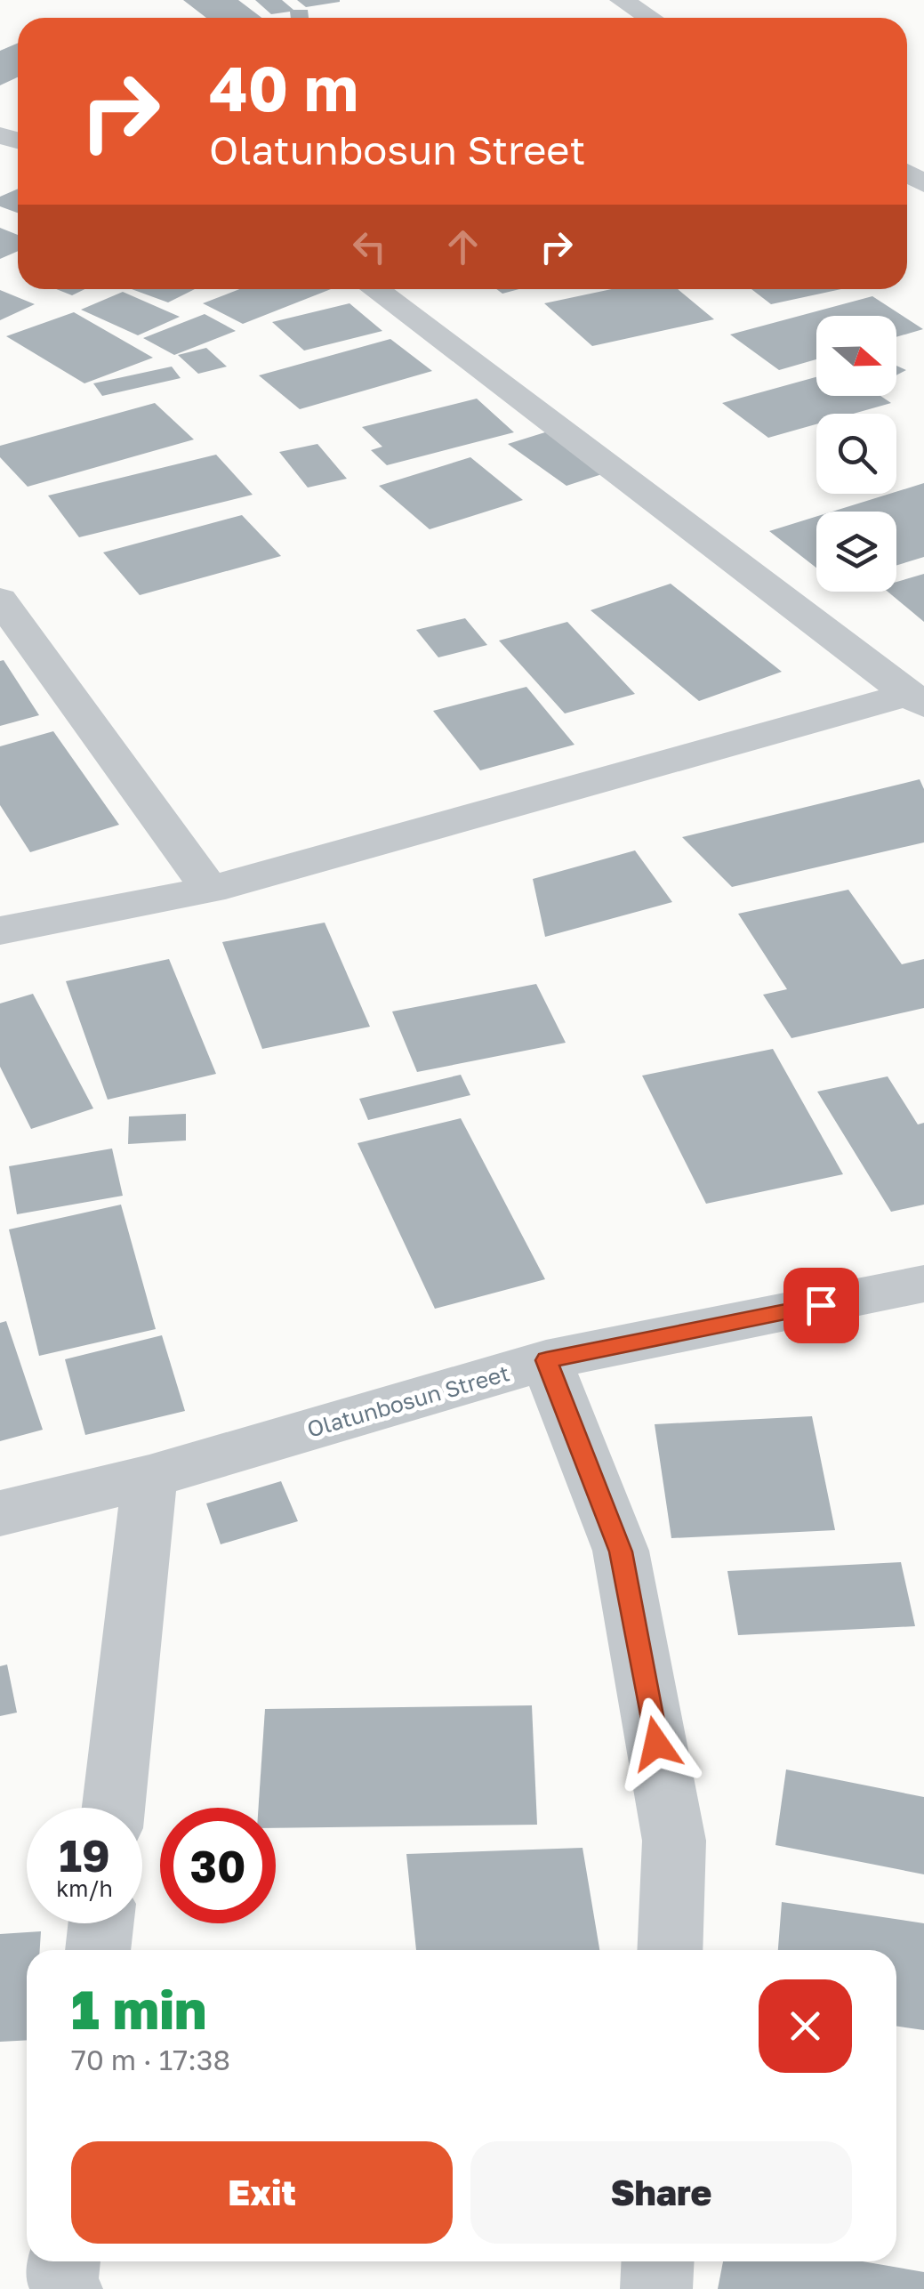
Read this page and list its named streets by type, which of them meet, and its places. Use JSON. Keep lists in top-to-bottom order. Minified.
{"streets":{"street":["Olatunbosun Street"]},"north":"right","page":{"turn":["40 m","Olatunbosun Street"],"speed":"19 km/h","limit":"30","heading":["1 min","70 m · 17:38"],"buttons":["Exit","Share"]}}
